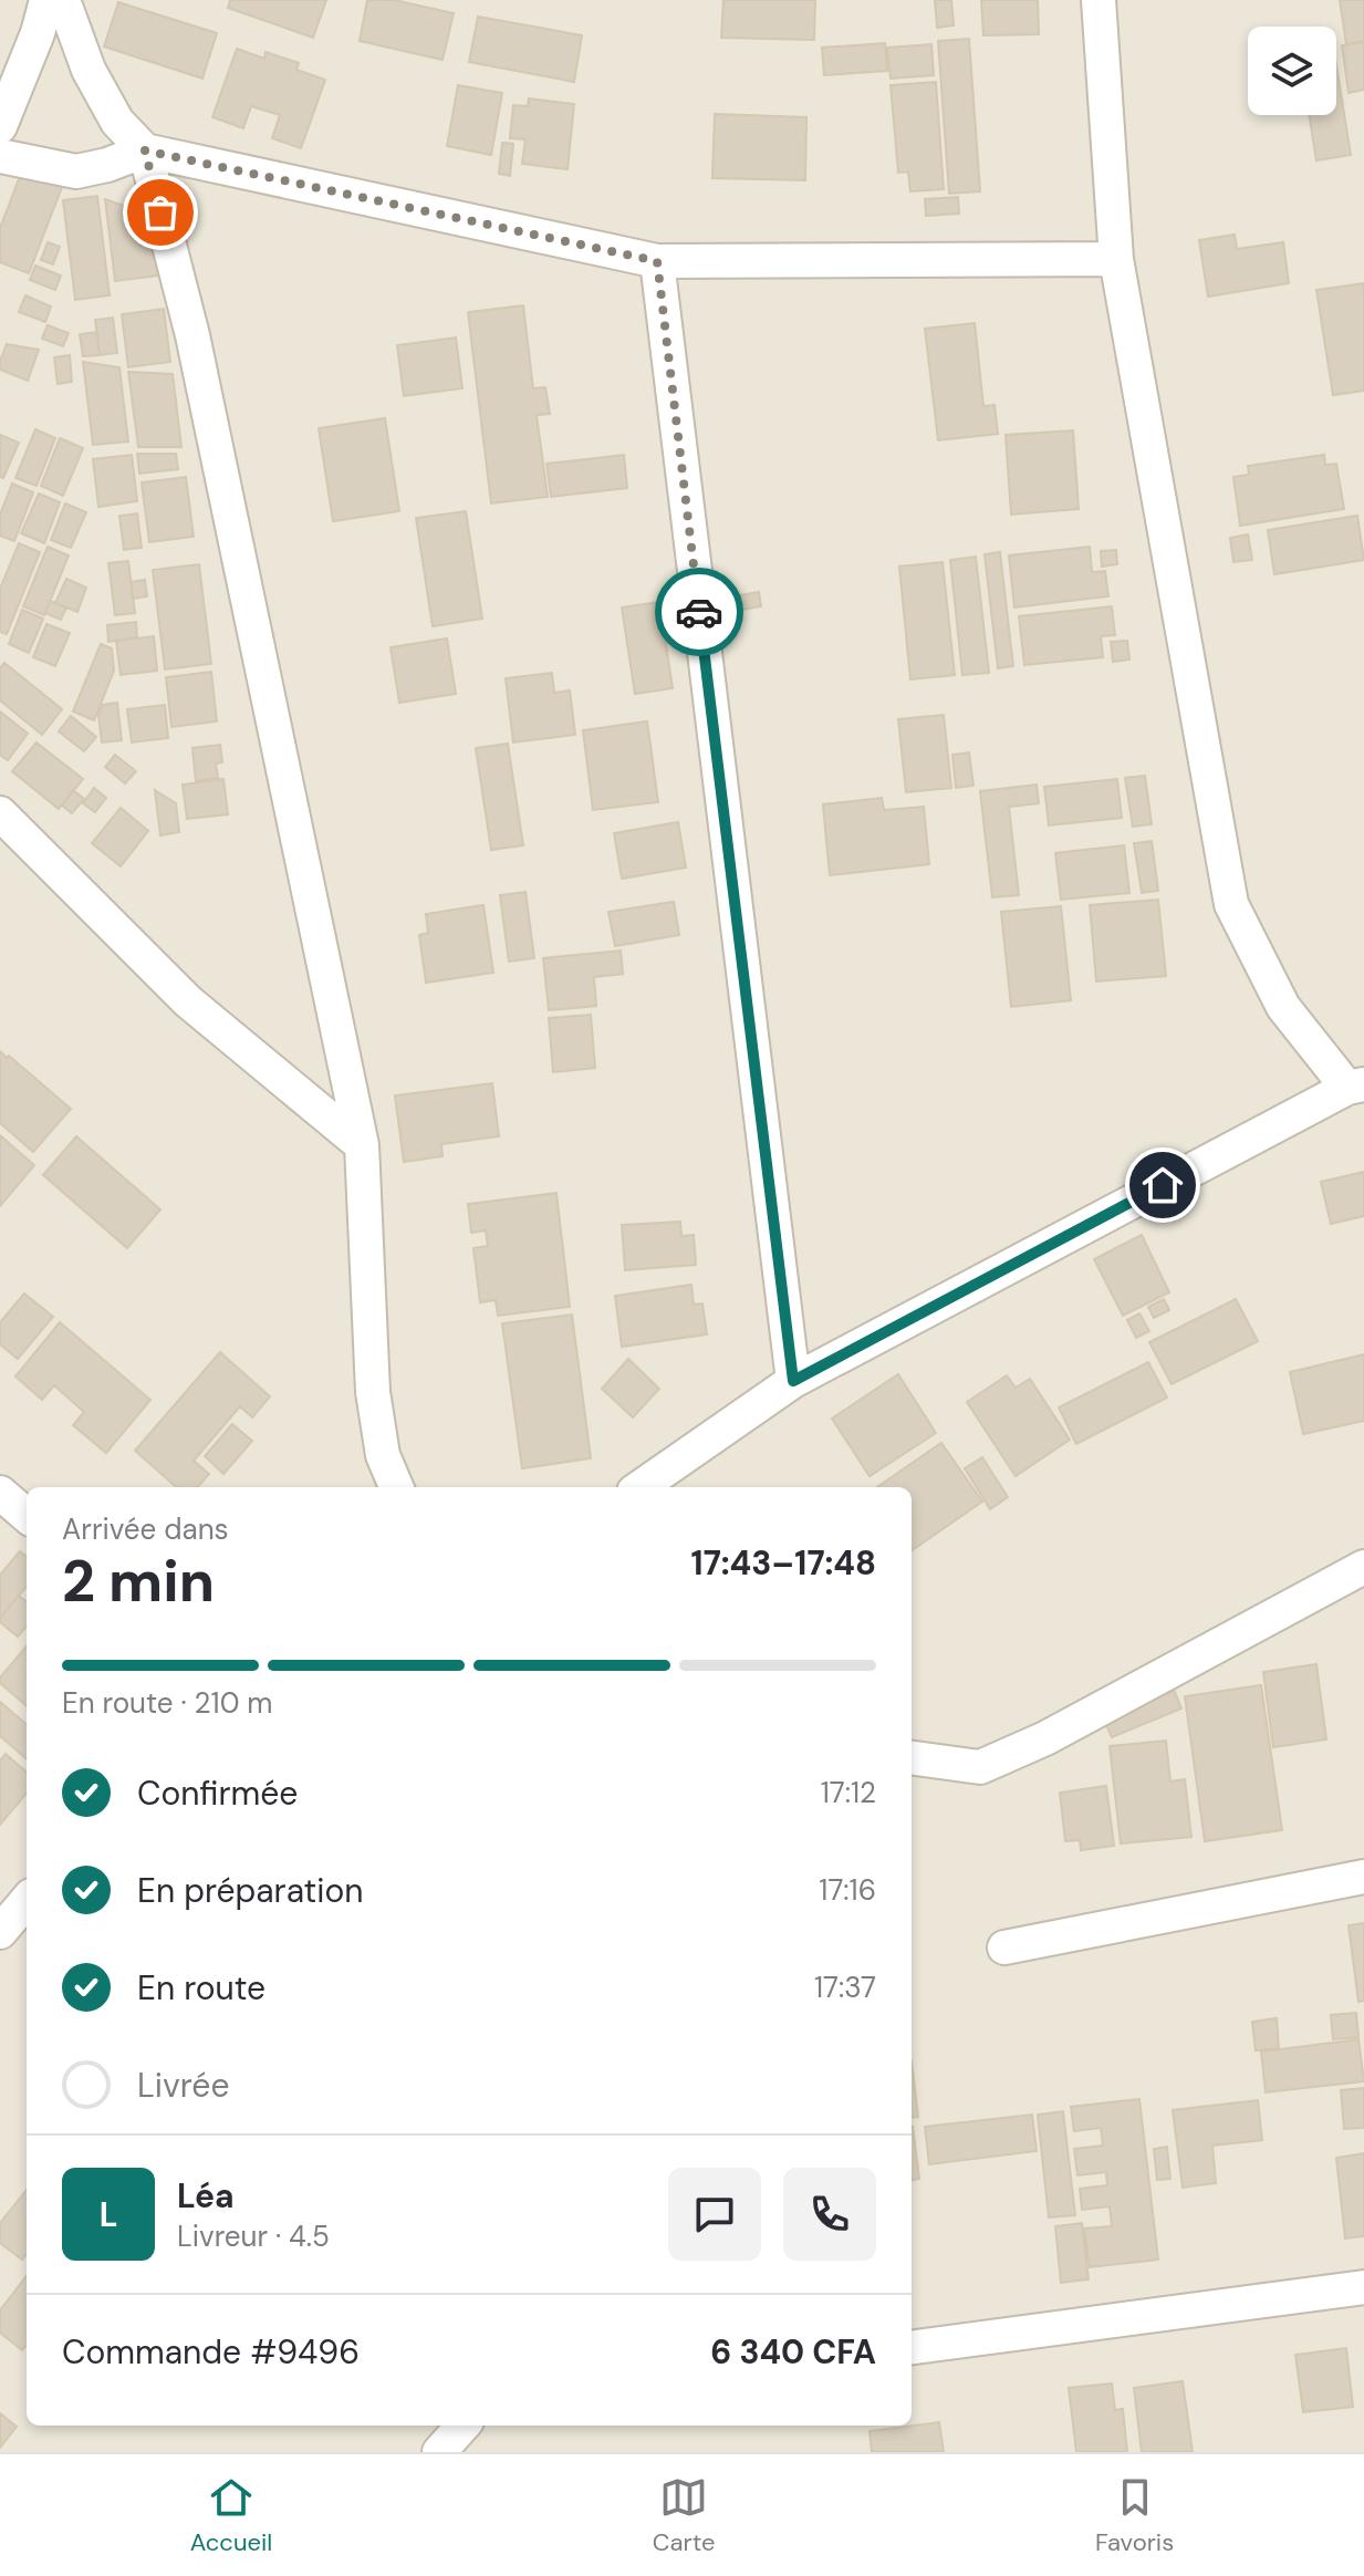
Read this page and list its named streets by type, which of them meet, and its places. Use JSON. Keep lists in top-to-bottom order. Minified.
{"page":{"heading":["2 min","Arrivée dans","17:43–17:48"],"panel":["Léa","Livreur · 4.5","Commande #9496","6 340 CFA"],"bar":"En route · 210 m","list":[["Confirmée","17:12"],["En préparation","17:16"],["En route","17:37"],"Livrée"],"round":"L","tabs":["Accueil","Carte","Favoris"]}}
